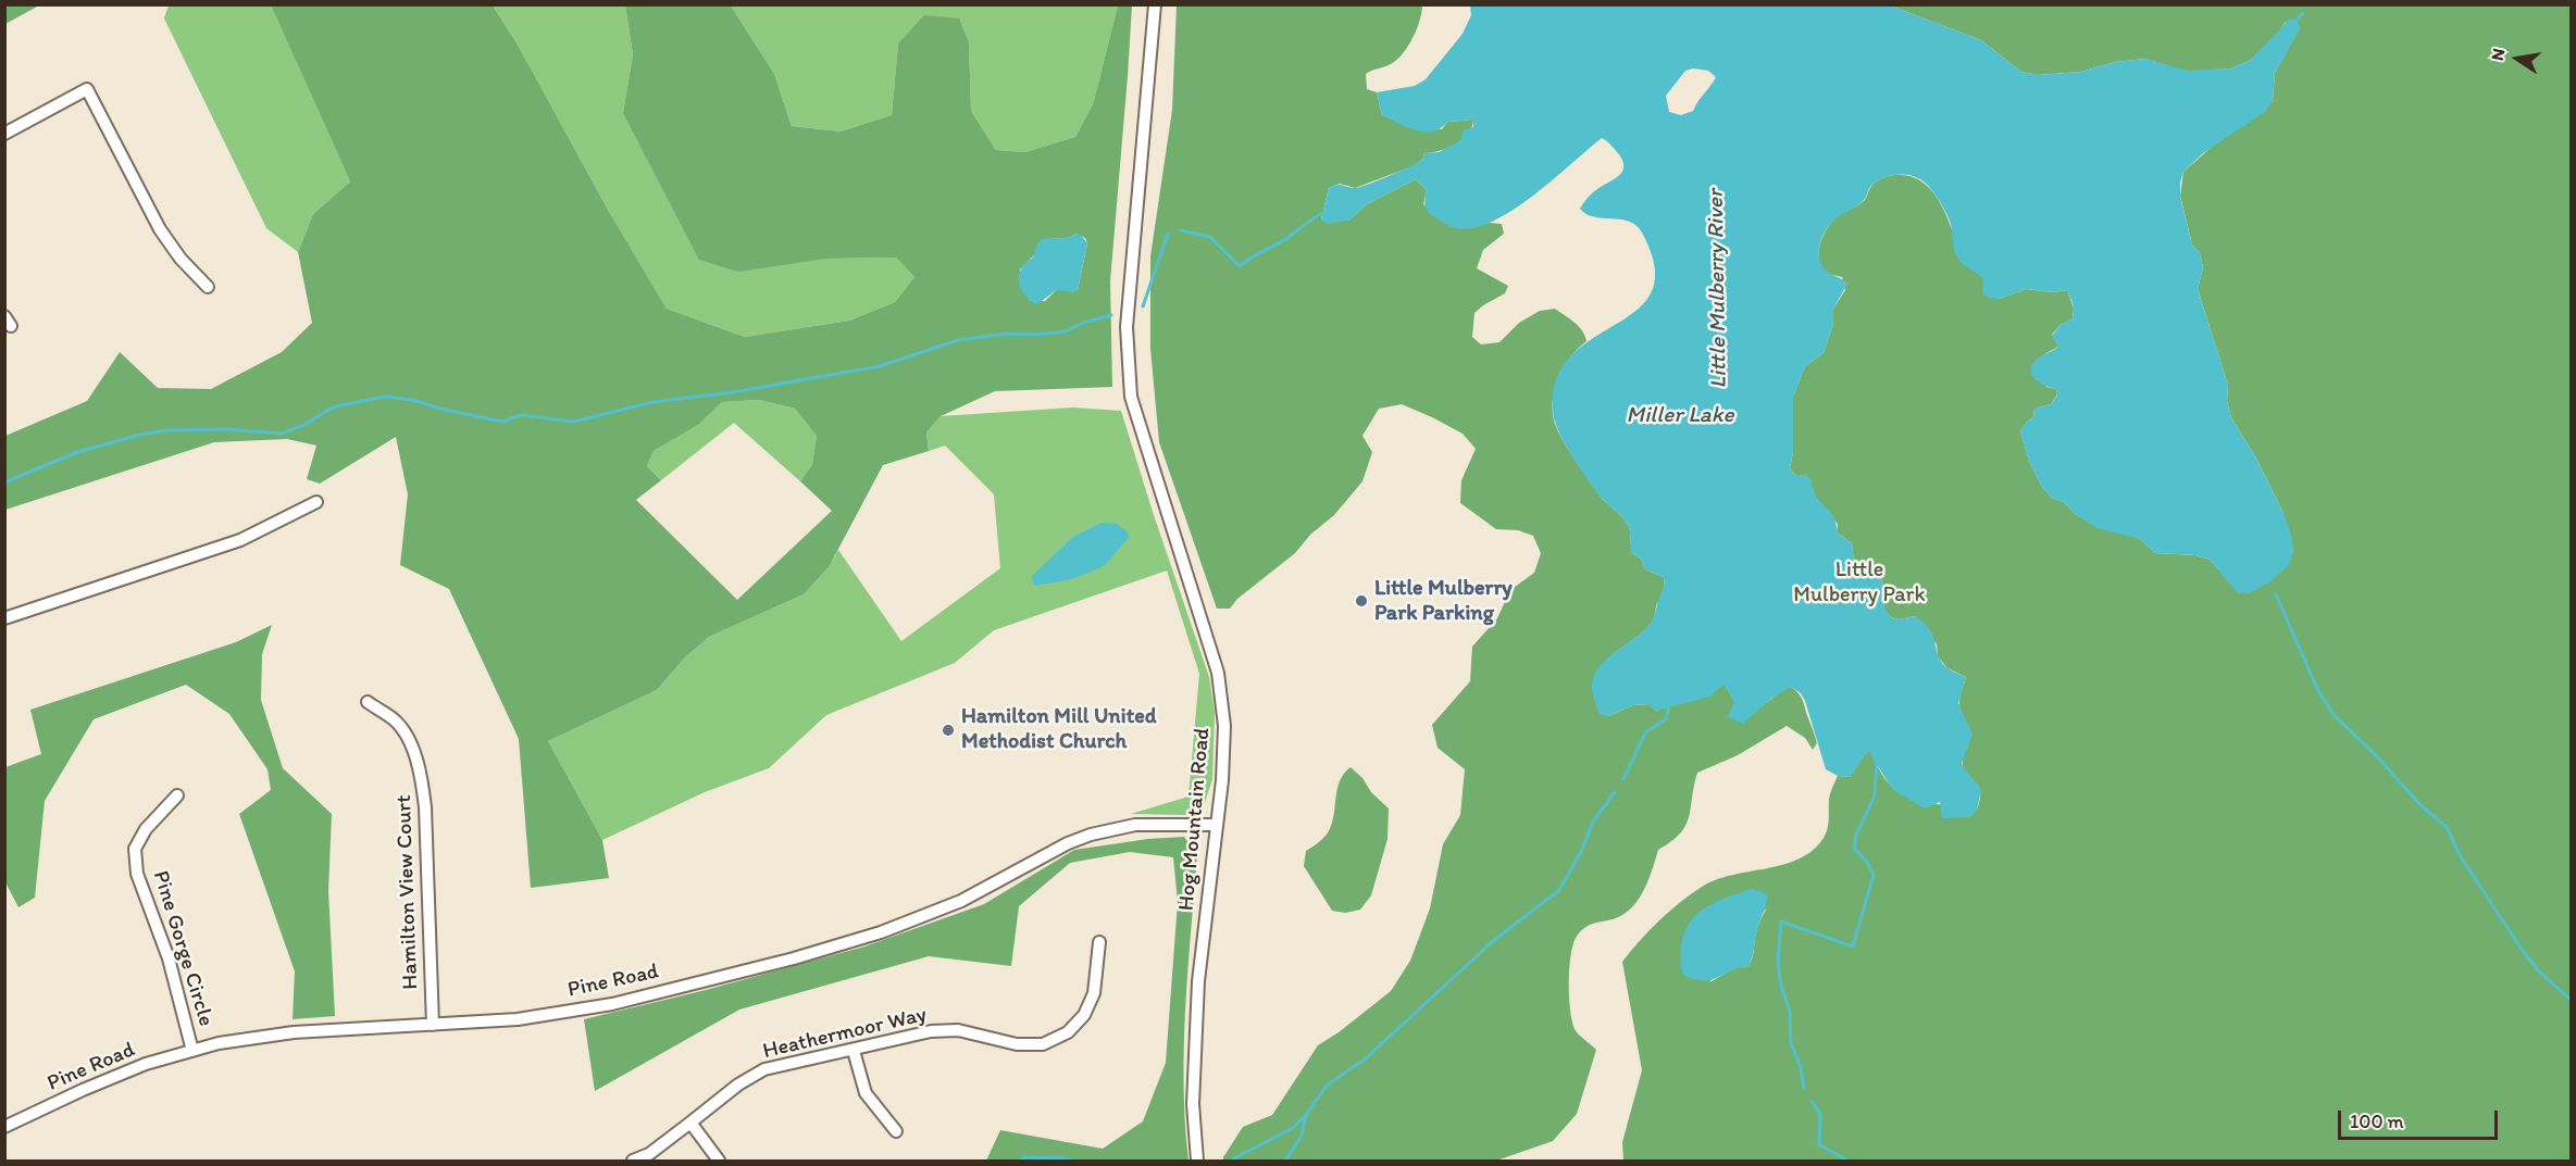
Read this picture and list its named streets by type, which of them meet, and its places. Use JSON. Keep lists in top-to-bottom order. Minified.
{"streets":{"street":["Hog Mountain Road","Hamilton View Court","Pine Gorge Circle","Pine Road","Heathermoor Way"]},"crossings":[["Hog Mountain Road","Pine Road"],["Hamilton View Court","Pine Road"],["Pine Gorge Circle","Pine Road"]],"water":["Little Mulberry River","Miller Lake"],"parks":["Little Mulberry Park"],"places":["Little Mulberry Park Parking","Hamilton Mill United Methodist Church"],"scale_bar":"100 m","north":"left"}
